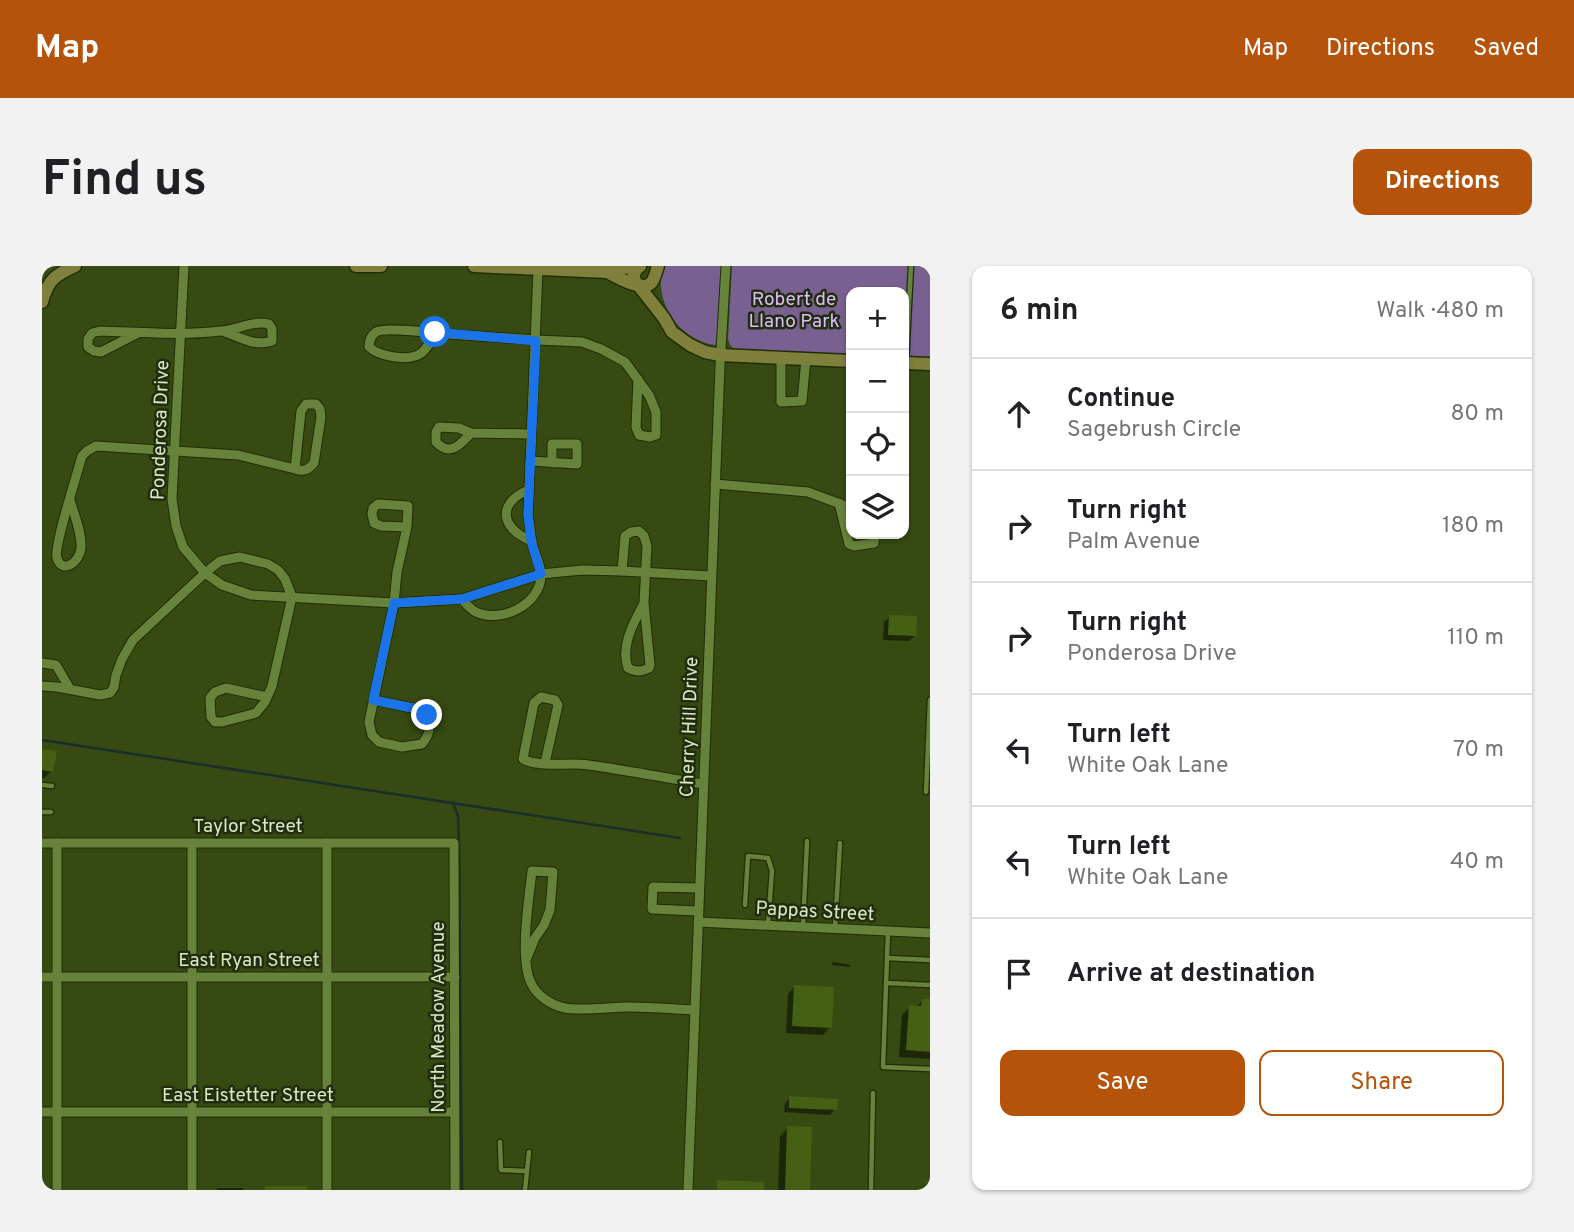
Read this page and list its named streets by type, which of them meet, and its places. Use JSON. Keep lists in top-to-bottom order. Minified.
{"streets":{"street":["Ponderosa Drive","Cherry Hill Drive","Taylor Street","Pappas Street","East Ryan Street","North Meadow Avenue","East Eistetter Street"]},"crossings":[["Ponderosa Drive","Cherry Hill Drive"],["Cherry Hill Drive","Pappas Street"],["Taylor Street","North Meadow Avenue"],["East Ryan Street","North Meadow Avenue"],["North Meadow Avenue","East Eistetter Street"]],"parks":["Robert de Llano Park"],"page":{"header":"Map","nav":["Map","Directions","Saved"],"buttons":["Directions",["Save","Share"]],"title":"Find us","heading":["6 min","Walk · 480 m"],"map_buttons":["+","−"],"list":[["Continue","Sagebrush Circle","80 m"],["Turn right","Palm Avenue","180 m"],["Turn right","Ponderosa Drive","110 m"],["Turn left","White Oak Lane","70 m"],["Turn left","White Oak Lane","40 m"],"Arrive at destination"]}}
